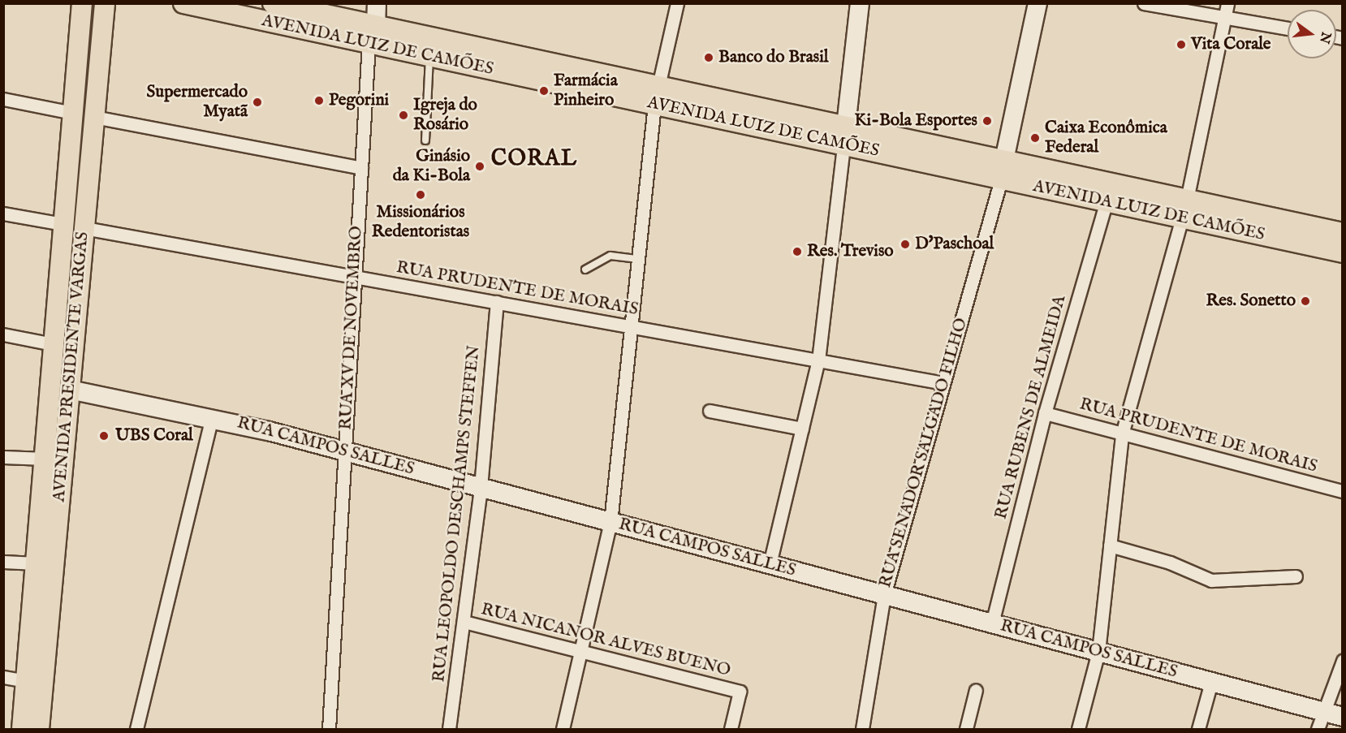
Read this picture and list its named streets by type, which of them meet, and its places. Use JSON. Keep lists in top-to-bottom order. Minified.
{"streets":{"main road":["AVENIDA LUIZ DE CAMÕES","RUA XV DE NOVEMBRO","AVENIDA PRESIDENTE VARGAS","RUA CAMPOS SALLES","RUA SENADOR SALGADO FILHO"],"street":["RUA PRUDENTE DE MORAIS","RUA RUBENS DE ALMEIDA","RUA LEOPOLDO DESCHAMPS STEFFEN","RUA NICANOR ALVES BUENO"]},"crossings":[["AVENIDA LUIZ DE CAMÕES","RUA XV DE NOVEMBRO"],["AVENIDA LUIZ DE CAMÕES","RUA RUBENS DE ALMEIDA"],["AVENIDA LUIZ DE CAMÕES","RUA SENADOR SALGADO FILHO"],["RUA PRUDENTE DE MORAIS","RUA XV DE NOVEMBRO"],["RUA PRUDENTE DE MORAIS","AVENIDA PRESIDENTE VARGAS"],["RUA PRUDENTE DE MORAIS","RUA RUBENS DE ALMEIDA"],["RUA PRUDENTE DE MORAIS","RUA SENADOR SALGADO FILHO"],["RUA PRUDENTE DE MORAIS","RUA LEOPOLDO DESCHAMPS STEFFEN"],["RUA XV DE NOVEMBRO","RUA CAMPOS SALLES"],["AVENIDA PRESIDENTE VARGAS","RUA CAMPOS SALLES"],["RUA RUBENS DE ALMEIDA","RUA CAMPOS SALLES"],["RUA CAMPOS SALLES","RUA SENADOR SALGADO FILHO"],["RUA CAMPOS SALLES","RUA LEOPOLDO DESCHAMPS STEFFEN"],["RUA LEOPOLDO DESCHAMPS STEFFEN","RUA NICANOR ALVES BUENO"]],"districts":["CORAL"],"places":["Vita Corale","Banco do Brasil","Farmácia Pinheiro","Pegorini","Supermercado Myatã","Igreja do Rosário","Ki-Bola Esportes","Caixa Econômica Federal","Ginásio da Ki-Bola","Missionários Redentoristas","D'Paschoal","Res. Treviso","Res. Sonetto","UBS Coral"],"north":"right"}
